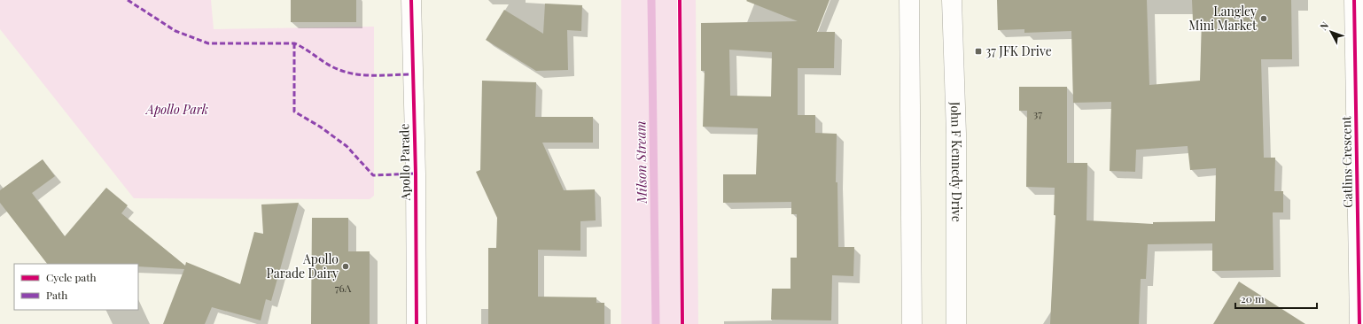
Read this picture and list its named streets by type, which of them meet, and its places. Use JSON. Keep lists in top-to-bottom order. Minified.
{"streets":{"main road":["Apollo Parade","John F Kennedy Drive","Catlins Crescent"]},"water":["Milson Stream"],"parks":["Apollo Park"],"places":{"other":["Langley Mini Market","Apollo Parade Dairy"],"transit":["37 JFK Drive"]},"house_numbers":["37","76A"],"legend":["Cycle path","Path"],"scale_bar":"20 m","north":"top left"}
